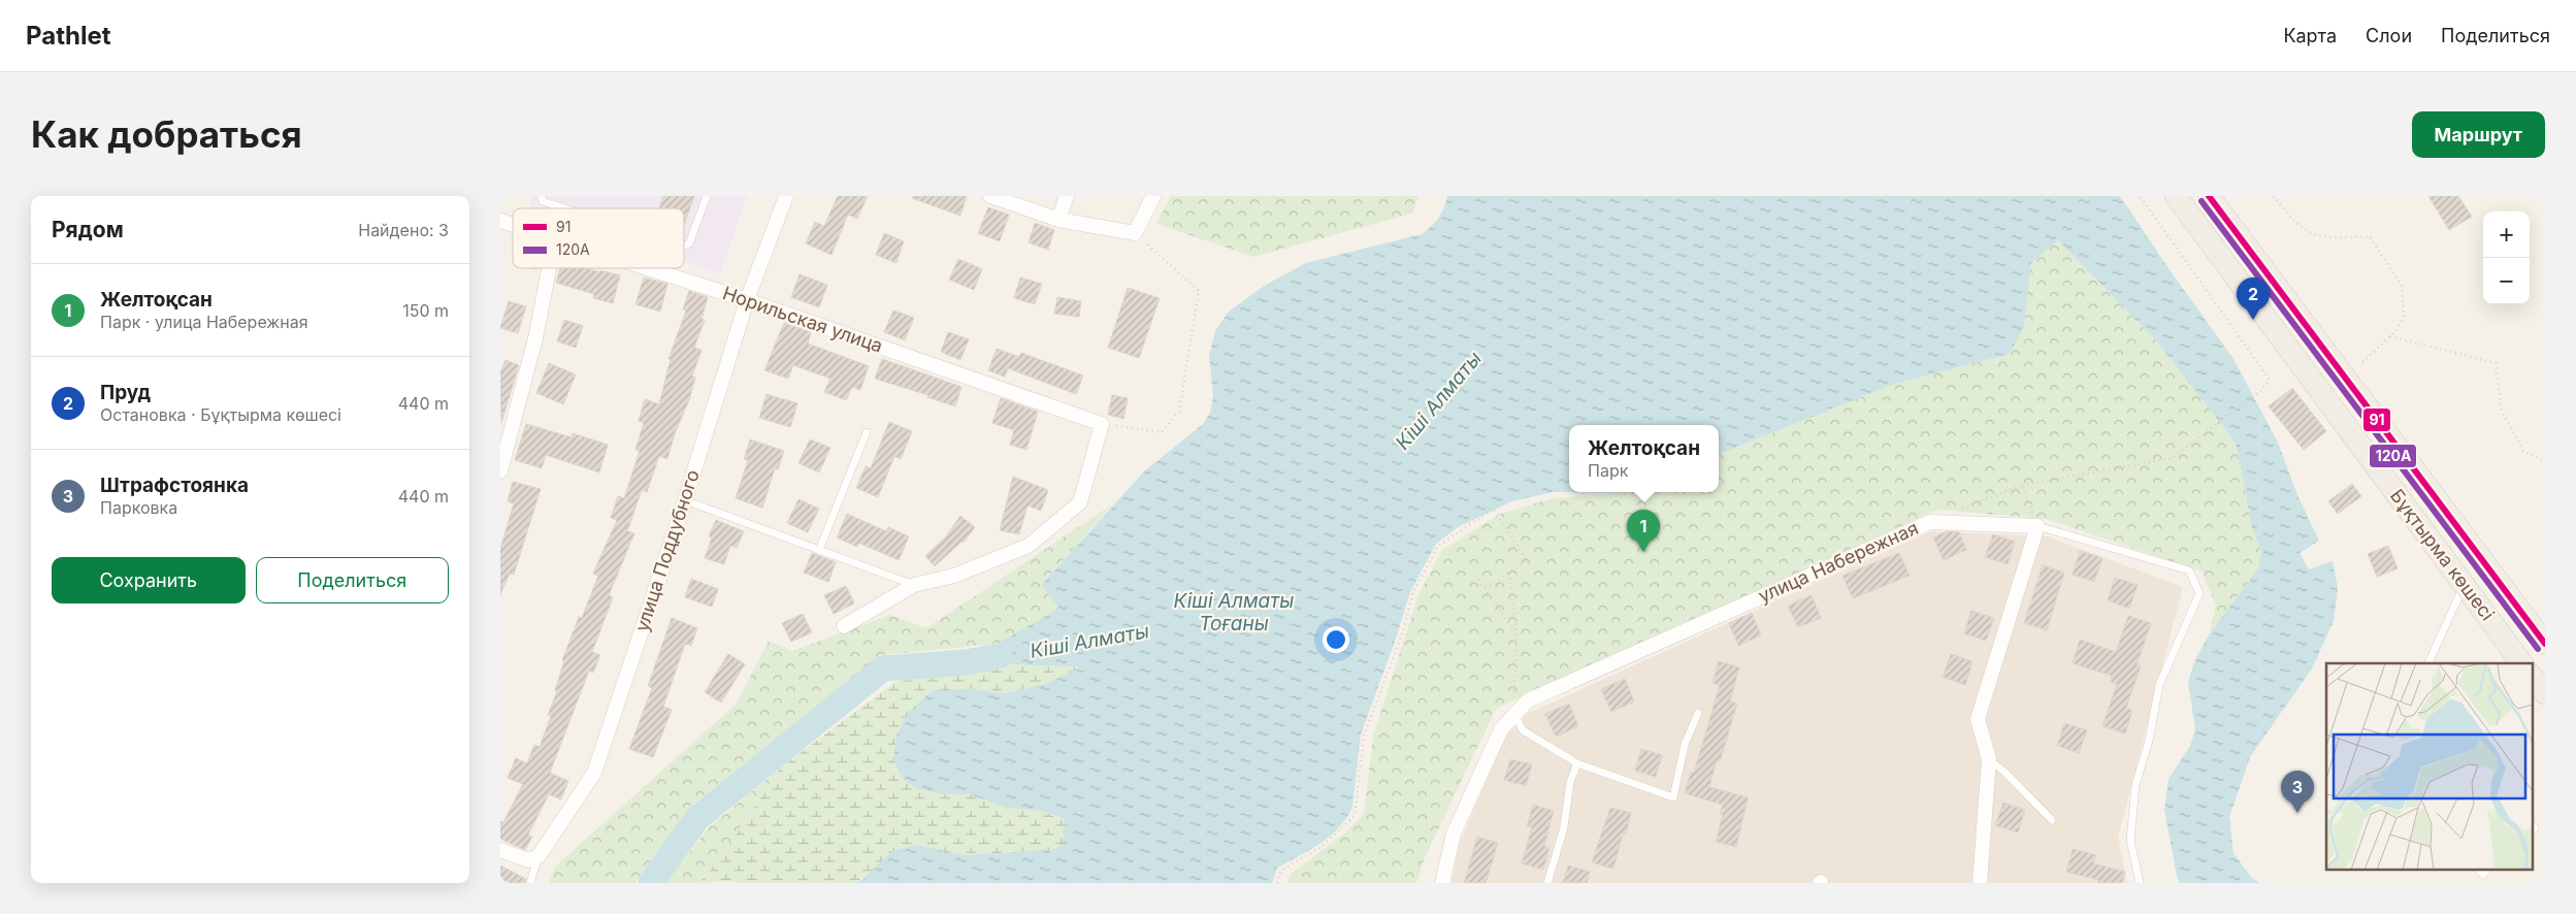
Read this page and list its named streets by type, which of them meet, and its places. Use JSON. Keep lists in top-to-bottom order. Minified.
{"streets":{"main road":["Бұқтырма көшесі"],"street":["Норильская улица","улица Поддубного","улица Набережная"]},"crossings":[["Норильская улица","улица Поддубного"]],"water":["Кіші Алматы","Кіші Алматы Тоғаны"],"lines":["transit line 91","transit line 120А"],"legend":["91","120А"],"page":{"header":"Pathlet","nav":["Карта","Слои","Поделиться"],"buttons":["Маршрут",["Сохранить","Поделиться"]],"title":"Как добраться","heading":["Рядом","Найдено: 3"],"map_buttons":["+","−"],"list":[{"mark":"1","name":"Желтоқсан","note":"Парк · улица Набережная","value":"150 m"},{"mark":"2","name":"Пруд","note":"Остановка · Бұқтырма көшесі","value":"440 m"},{"mark":"3","name":"Штрафстоянка","note":"Парковка","value":"440 m"}],"pins":["2","1","3"],"popup":["Желтоқсан","Парк"]}}
